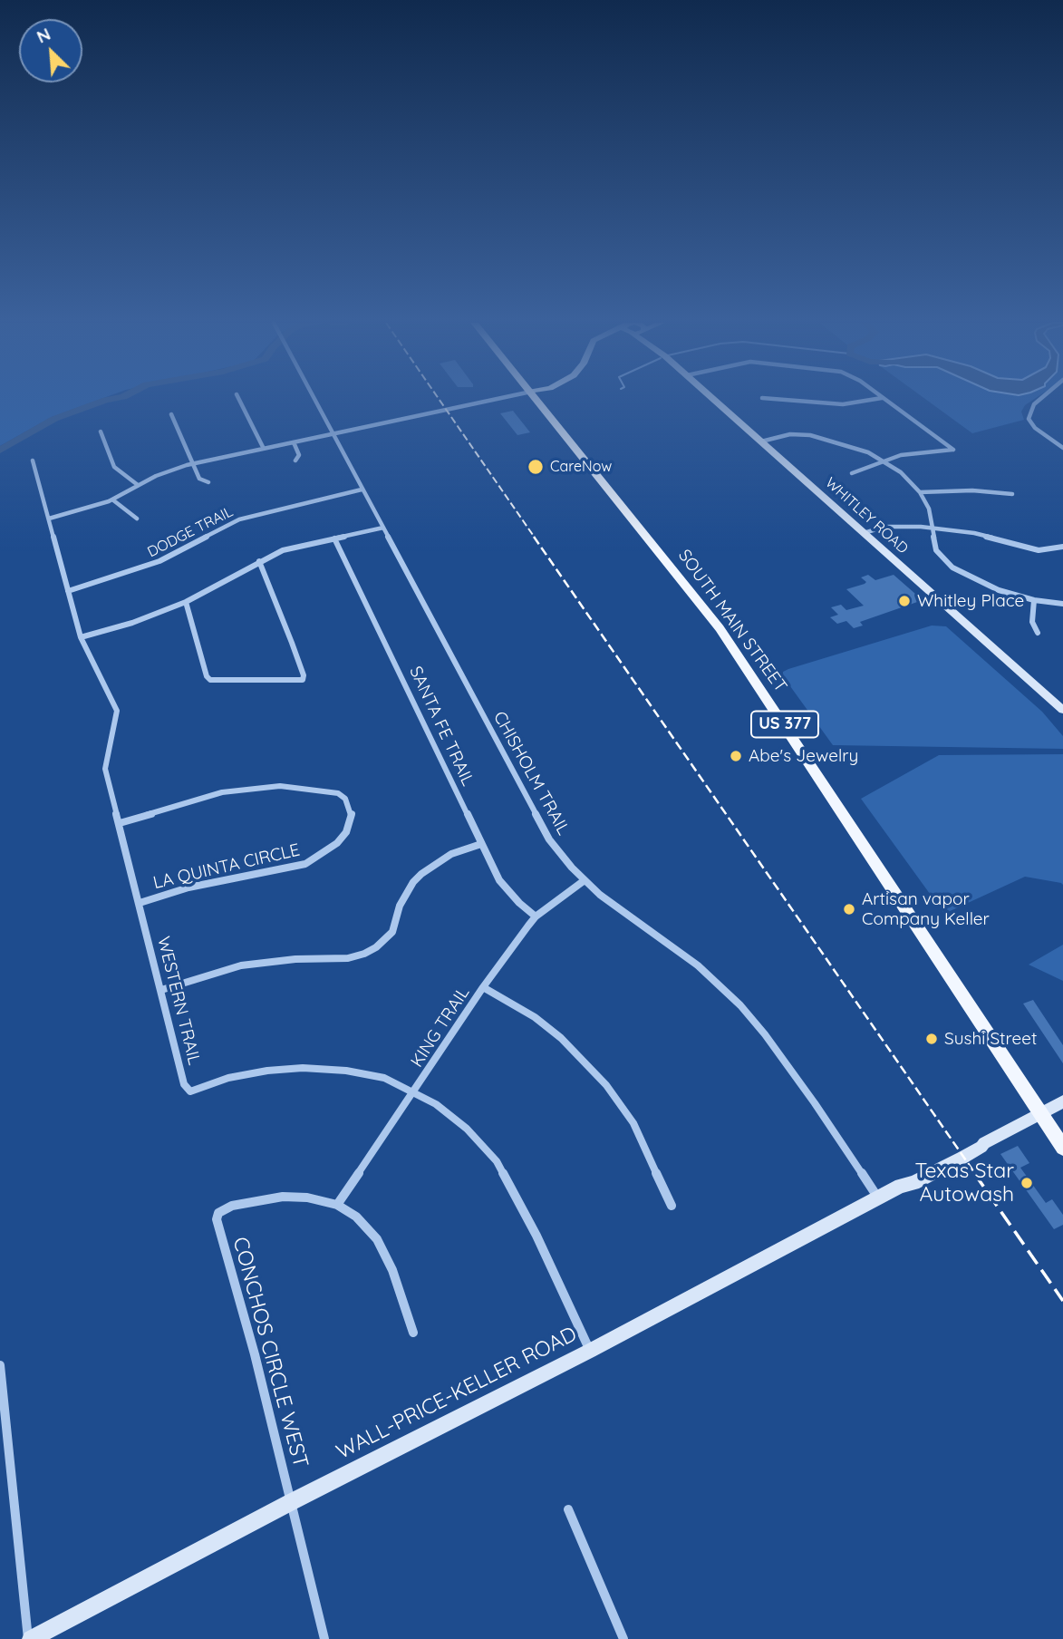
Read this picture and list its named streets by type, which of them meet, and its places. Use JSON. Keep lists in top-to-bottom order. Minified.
{"streets":{"main road":["SOUTH MAIN STREET","US 377"],"street":["WHITLEY ROAD","DODGE TRAIL","SANTA FE TRAIL","CHISHOLM TRAIL","LA QUINTA CIRCLE","WESTERN TRAIL","KING TRAIL","CONCHOS CIRCLE WEST","WALL-PRICE-KELLER ROAD"]},"crossings":[["DODGE TRAIL","CHISHOLM TRAIL"],["DODGE TRAIL","WESTERN TRAIL"],["SOUTH MAIN STREET","WALL-PRICE-KELLER ROAD"],["SANTA FE TRAIL","KING TRAIL"],["CHISHOLM TRAIL","KING TRAIL"],["CHISHOLM TRAIL","WALL-PRICE-KELLER ROAD"],["LA QUINTA CIRCLE","WESTERN TRAIL"],["WESTERN TRAIL","KING TRAIL"],["WESTERN TRAIL","WALL-PRICE-KELLER ROAD"],["KING TRAIL","CONCHOS CIRCLE WEST"],["CONCHOS CIRCLE WEST","WALL-PRICE-KELLER ROAD"]],"places":["CareNow","Whitley Place","Abe's Jewelry","Artisan vapor Company Keller","Sushi Street","Texas Star Autowash"],"north":"top left"}
